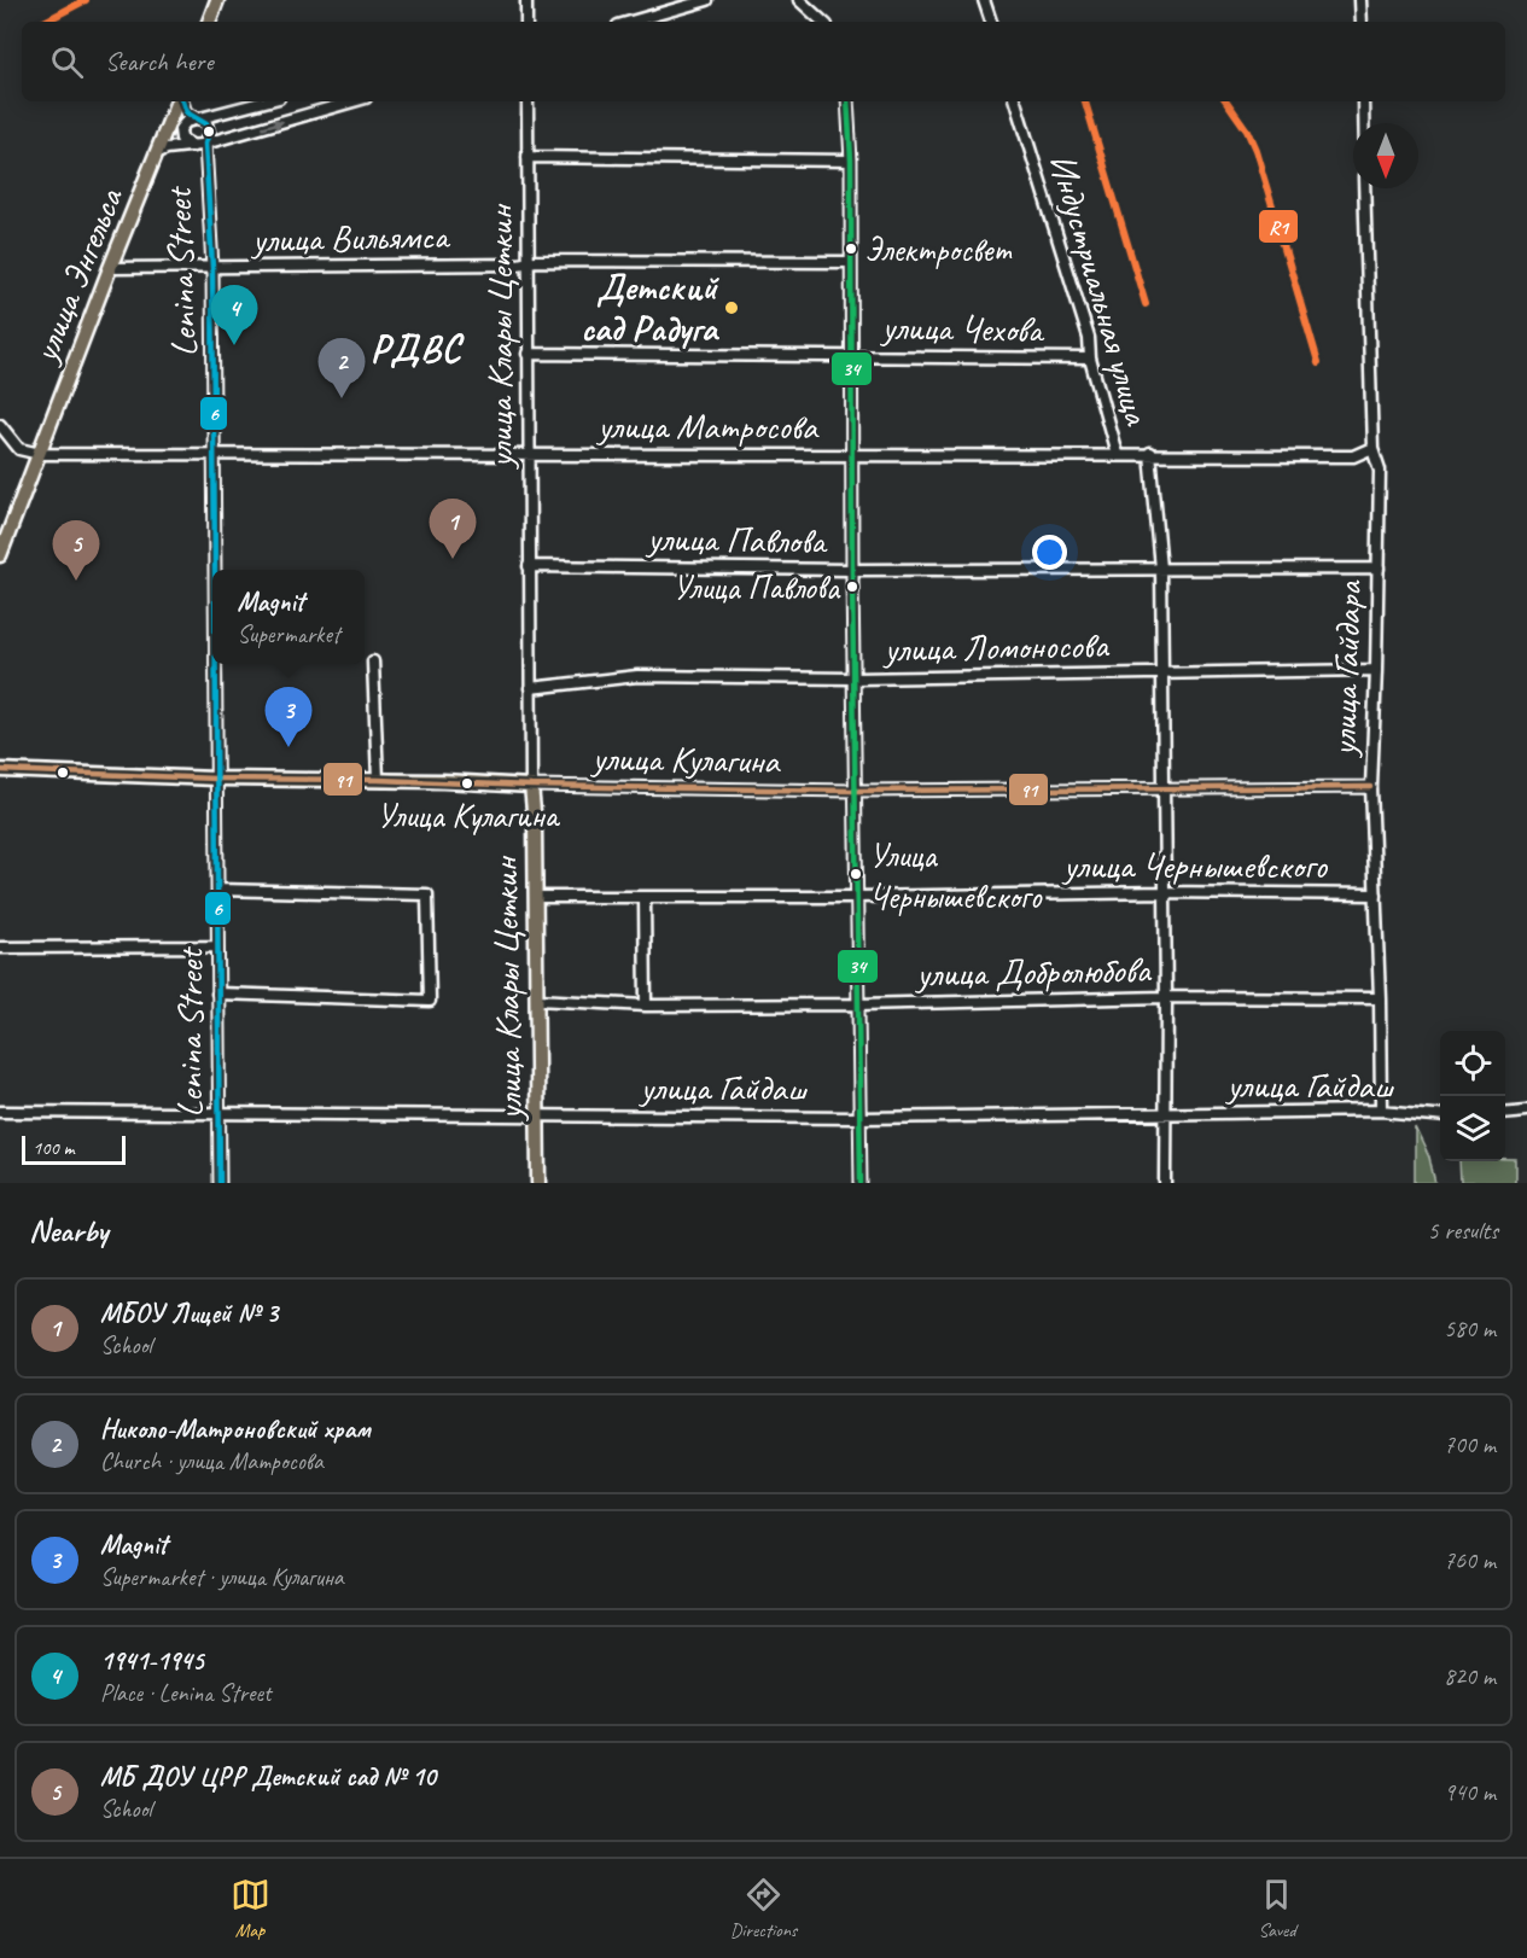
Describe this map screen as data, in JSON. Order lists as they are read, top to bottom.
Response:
{
  "streets": {
    "main road": ["улица Энгельса", "улица Клары Цеткин", "улица Кулагина"],
    "street": [
      "улица Вильямса",
      "Lenina Street",
      "Индустриальная улица",
      "улица Чехова",
      "улица Матросова",
      "улица Павлова",
      "улица Ломоносова",
      "улица Гайдара",
      "улица Чернышевского",
      "улица Добролюбова",
      "улица Гайдаш"
    ]
  },
  "crossings": [
    ["улица Вильямса", "Lenina Street"],
    ["улица Вильямса", "улица Энгельса"],
    ["улица Вильямса", "улица Клары Цеткин"],
    ["Lenina Street", "улица Матросова"],
    ["Lenina Street", "улица Кулагина"],
    ["Lenina Street", "улица Гайдаш"],
    ["улица Энгельса", "улица Матросова"],
    ["Индустриальная улица", "улица Чехова"],
    ["Индустриальная улица", "улица Матросова"],
    ["улица Чехова", "улица Клары Цеткин"],
    ["улица Клары Цеткин", "улица Матросова"],
    ["улица Клары Цеткин", "улица Павлова"],
    ["улица Клары Цеткин", "улица Ломоносова"],
    ["улица Клары Цеткин", "улица Кулагина"],
    ["улица Клары Цеткин", "улица Чернышевского"],
    ["улица Клары Цеткин", "улица Добролюбова"],
    ["улица Клары Цеткин", "улица Гайдаш"],
    ["улица Матросова", "улица Гайдара"],
    ["улица Павлова", "улица Гайдара"],
    ["улица Ломоносова", "улица Гайдара"],
    ["улица Гайдара", "улица Кулагина"],
    ["улица Гайдара", "улица Чернышевского"],
    ["улица Гайдара", "улица Добролюбова"],
    ["улица Гайдара", "улица Гайдаш"]
  ],
  "districts": ["РДВС"],
  "places": [
    "Электросвет",
    "Детский сад Радуга",
    "Улица Павлова",
    "Улица Кулагина",
    "Улица Чернышевского"
  ],
  "lines": [
    "transit line R1",
    "transit line 34",
    "transit line 6",
    "transit line 91"
  ],
  "scale_bar": "100 m",
  "north": "bottom",
  "page": {
    "search": "Search here",
    "pins": [
      "4",
      "2",
      "1",
      "5",
      "3"
    ],
    "popup": ["Magnit", "Supermarket"],
    "scale": "100 m",
    "heading": ["Nearby", "5 results"],
    "list": [
      {
        "mark": "1",
        "name": "МБОУ Лицей № 3",
        "note": "School",
        "value": "580 m"
      },
      {
        "mark": "2",
        "name": "Николо-Матроновский храм",
        "note": "Church · улица Матросова",
        "value": "700 m"
      },
      {
        "mark": "3",
        "name": "Magnit",
        "note": "Supermarket · улица Кулагина",
        "value": "760 m"
      },
      {
        "mark": "4",
        "name": "1941-1945",
        "note": "Place · Lenina Street",
        "value": "820 m"
      },
      {
        "mark": "5",
        "name": "МБ ДОУ ЦРР Детский сад № 10",
        "note": "School",
        "value": "940 m"
      }
    ],
    "nav": ["Map", "Directions", "Saved"]
  }
}
